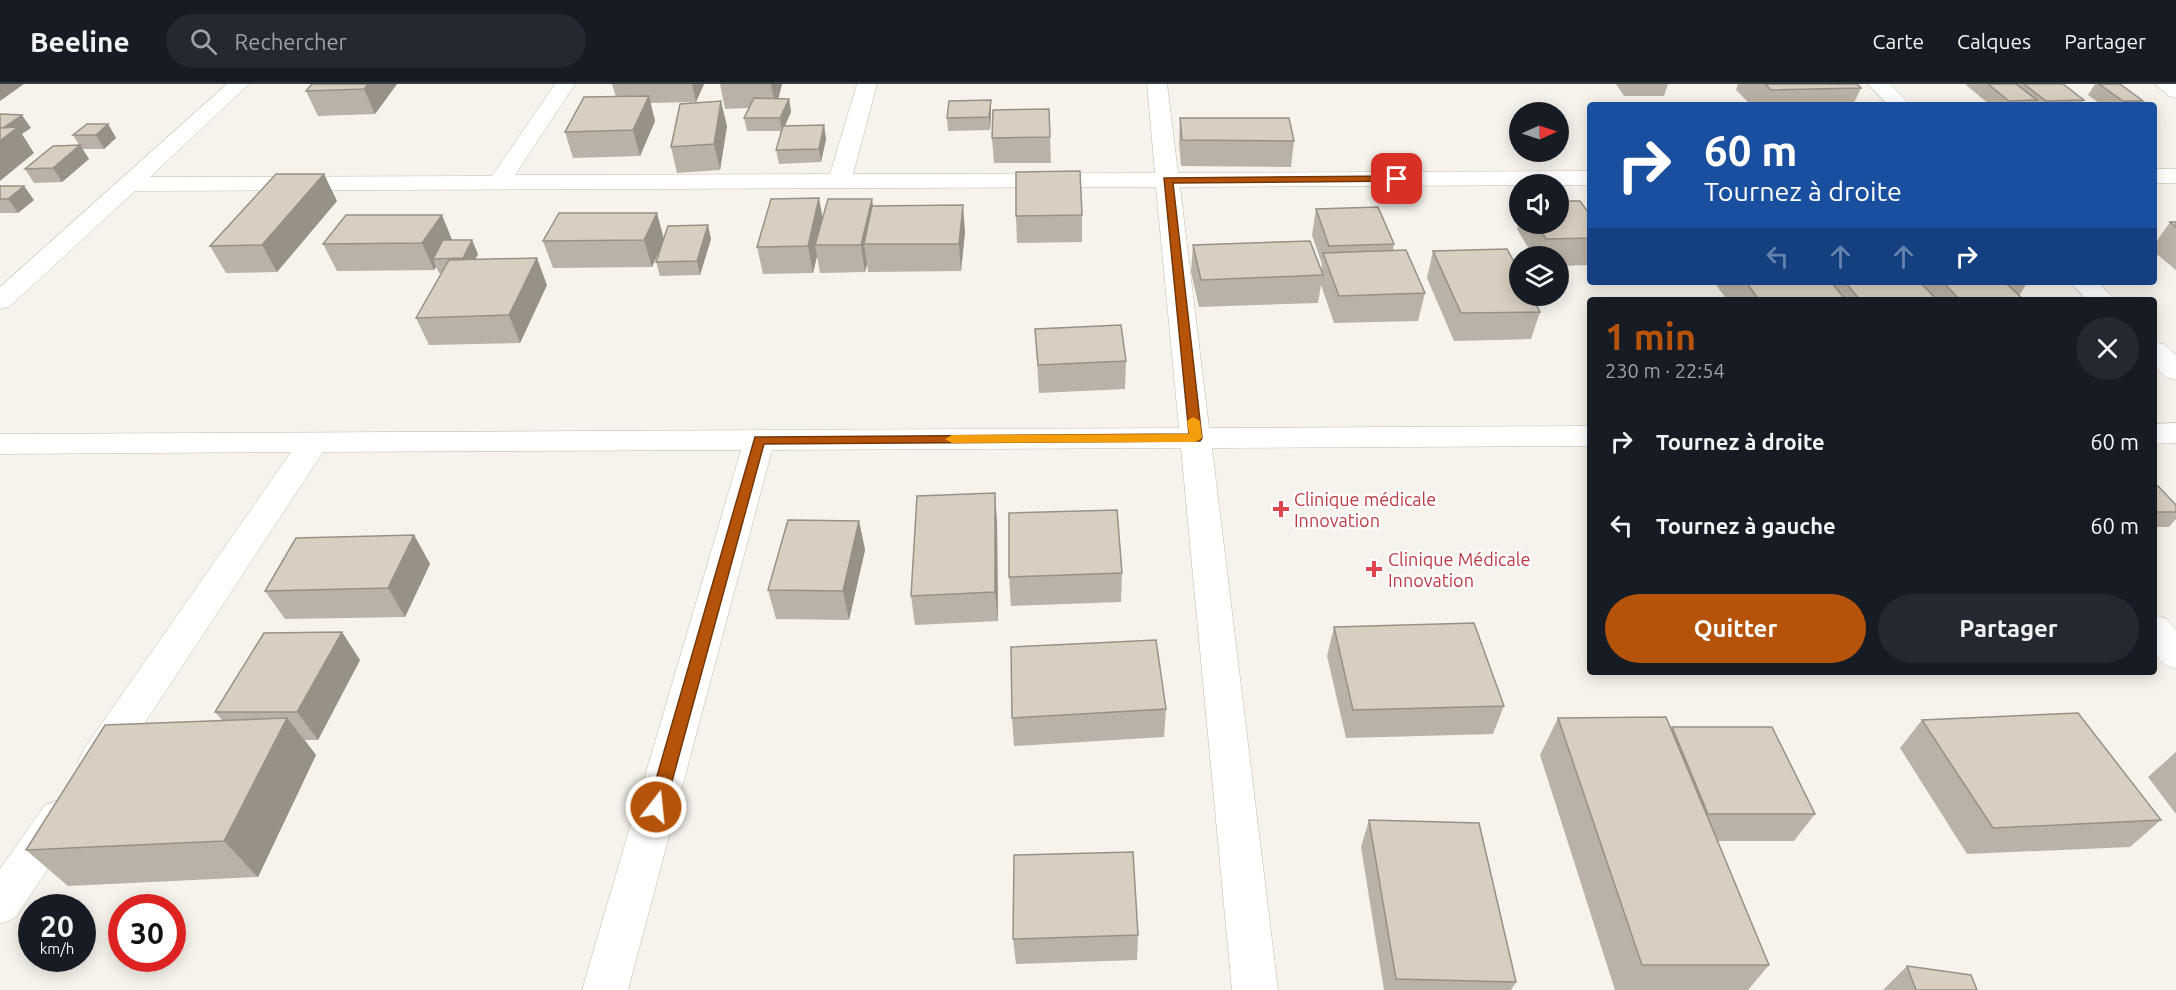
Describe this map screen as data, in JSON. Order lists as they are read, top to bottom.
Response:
{
  "places": {
    "health": ["Clinique médicale Innovation", "Clinique Médicale Innovation"]
  },
  "north": "right",
  "page": {
    "header": "Beeline",
    "search": "Rechercher",
    "nav": ["Carte", "Calques", "Partager"],
    "turn": ["60 m", "Tournez à droite"],
    "heading": ["1 min", "230 m · 22:54"],
    "list": [
      {
        "name": "Tournez à droite",
        "value": "60 m"
      },
      {
        "name": "Tournez à gauche",
        "value": "60 m"
      }
    ],
    "buttons": ["Quitter", "Partager"],
    "speed": "20 km/h",
    "limit": "30"
  }
}
